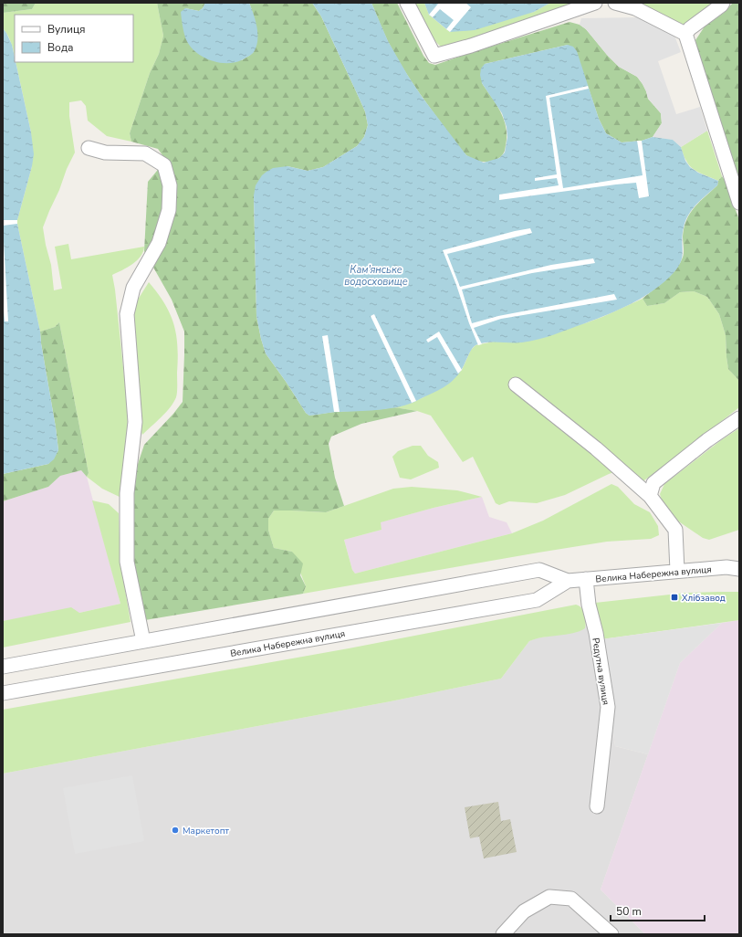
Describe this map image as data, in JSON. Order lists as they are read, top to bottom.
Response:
{
  "streets": {
    "street": ["Велика Набережна вулиця", "Редутна вулиця"]
  },
  "crossings": [
    ["Велика Набережна вулиця", "Редутна вулиця"]
  ],
  "water": ["Кам'янське водосховище"],
  "places": {
    "transit": ["Хлібзавод"],
    "other": ["Маркетопт"]
  },
  "legend": ["Вулиця", "Вода"],
  "scale_bar": "50 m"
}
